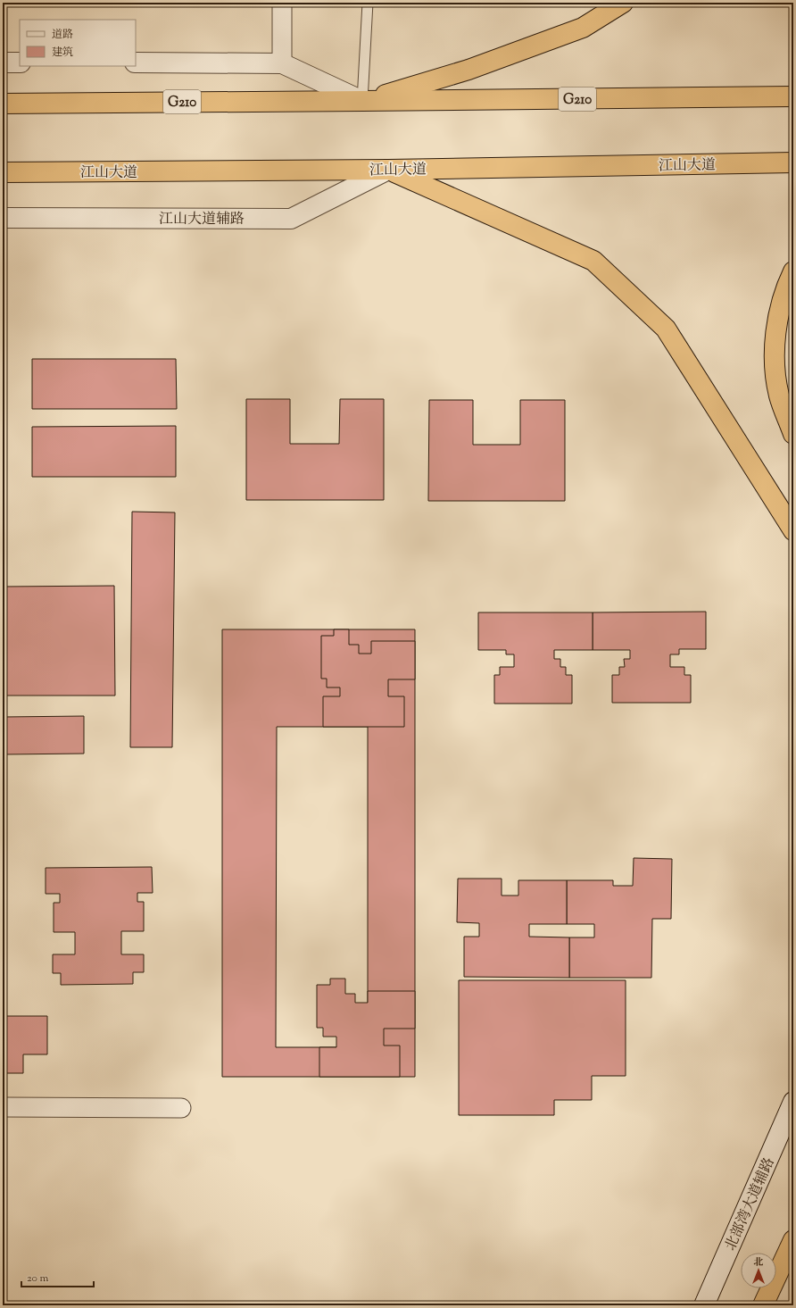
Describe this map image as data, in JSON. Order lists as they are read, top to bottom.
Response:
{
  "streets": {
    "highway": ["G210", "江山大道"],
    "street": ["江山大道辅路", "北部湾大道辅路"]
  },
  "crossings": [
    ["江山大道", "江山大道辅路"]
  ],
  "legend": ["道路", "建筑"],
  "scale_bar": "20 m",
  "north": "top"
}
